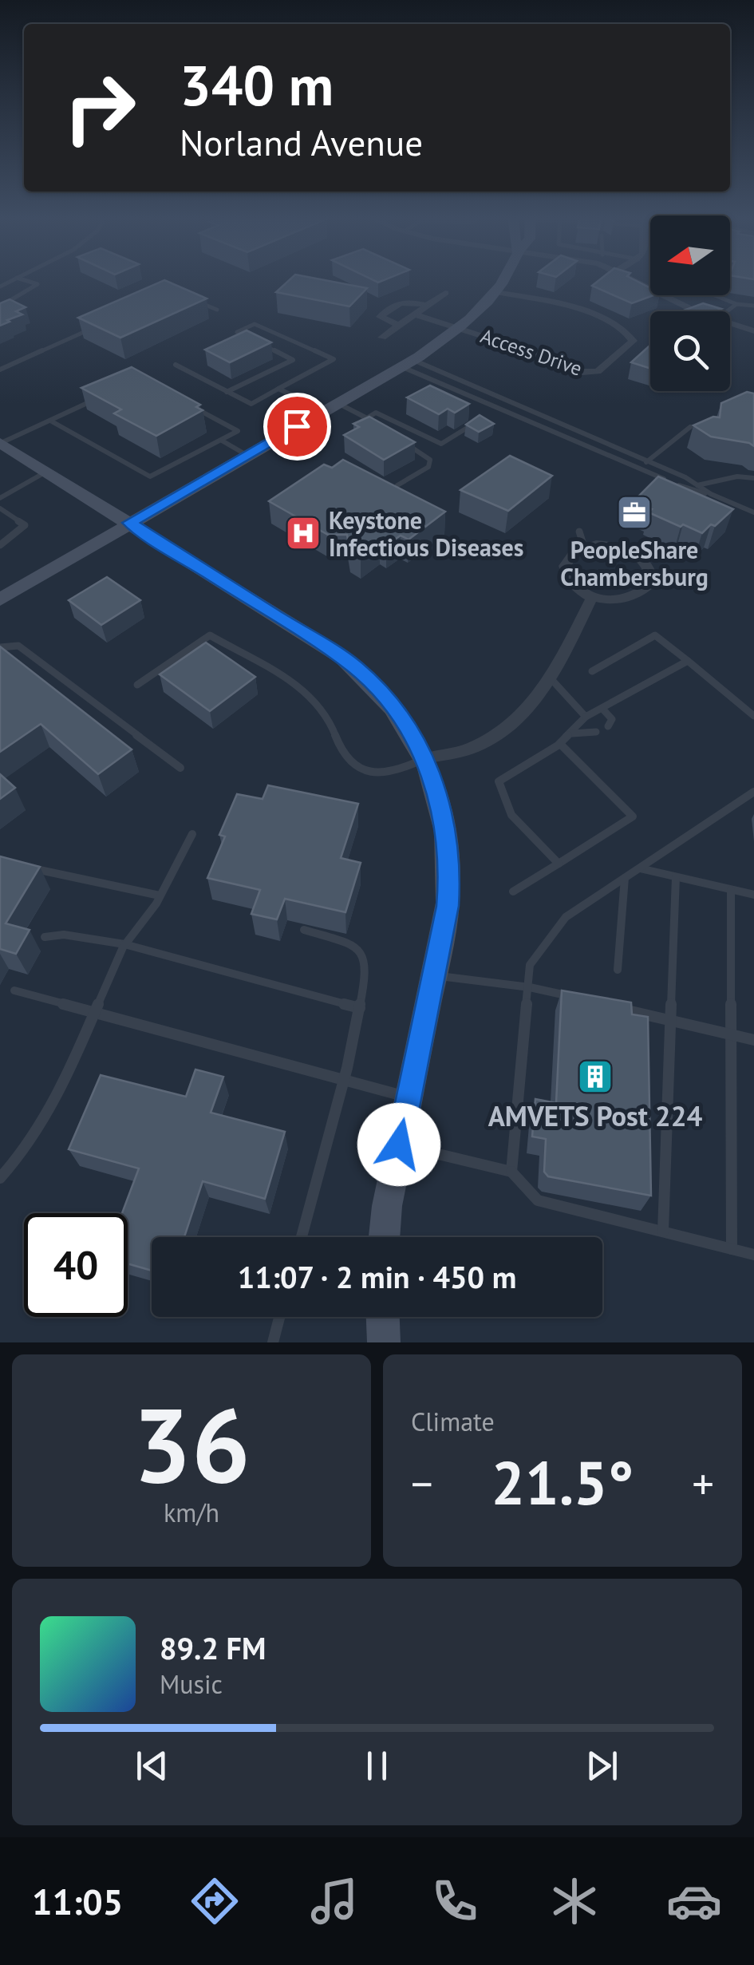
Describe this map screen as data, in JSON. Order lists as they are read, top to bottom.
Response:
{
  "streets": {
    "street": ["Access Drive"]
  },
  "places": {
    "office": ["PeopleShare Chambersburg"],
    "hospital": ["Keystone Infectious Diseases"],
    "building": ["AMVETS Post 224"]
  },
  "north": "left",
  "page": {
    "turn": ["340 m", "Norland Avenue"],
    "limit": "40",
    "trip": "11:07 · 2 min · 450 m",
    "tile": [
      ["36", "km/h"],
      "Climate"
    ],
    "heat": ["−", "21.5°", "+"],
    "song": ["89.2 FM", "Music"],
    "tabs": "11:05"
  }
}
